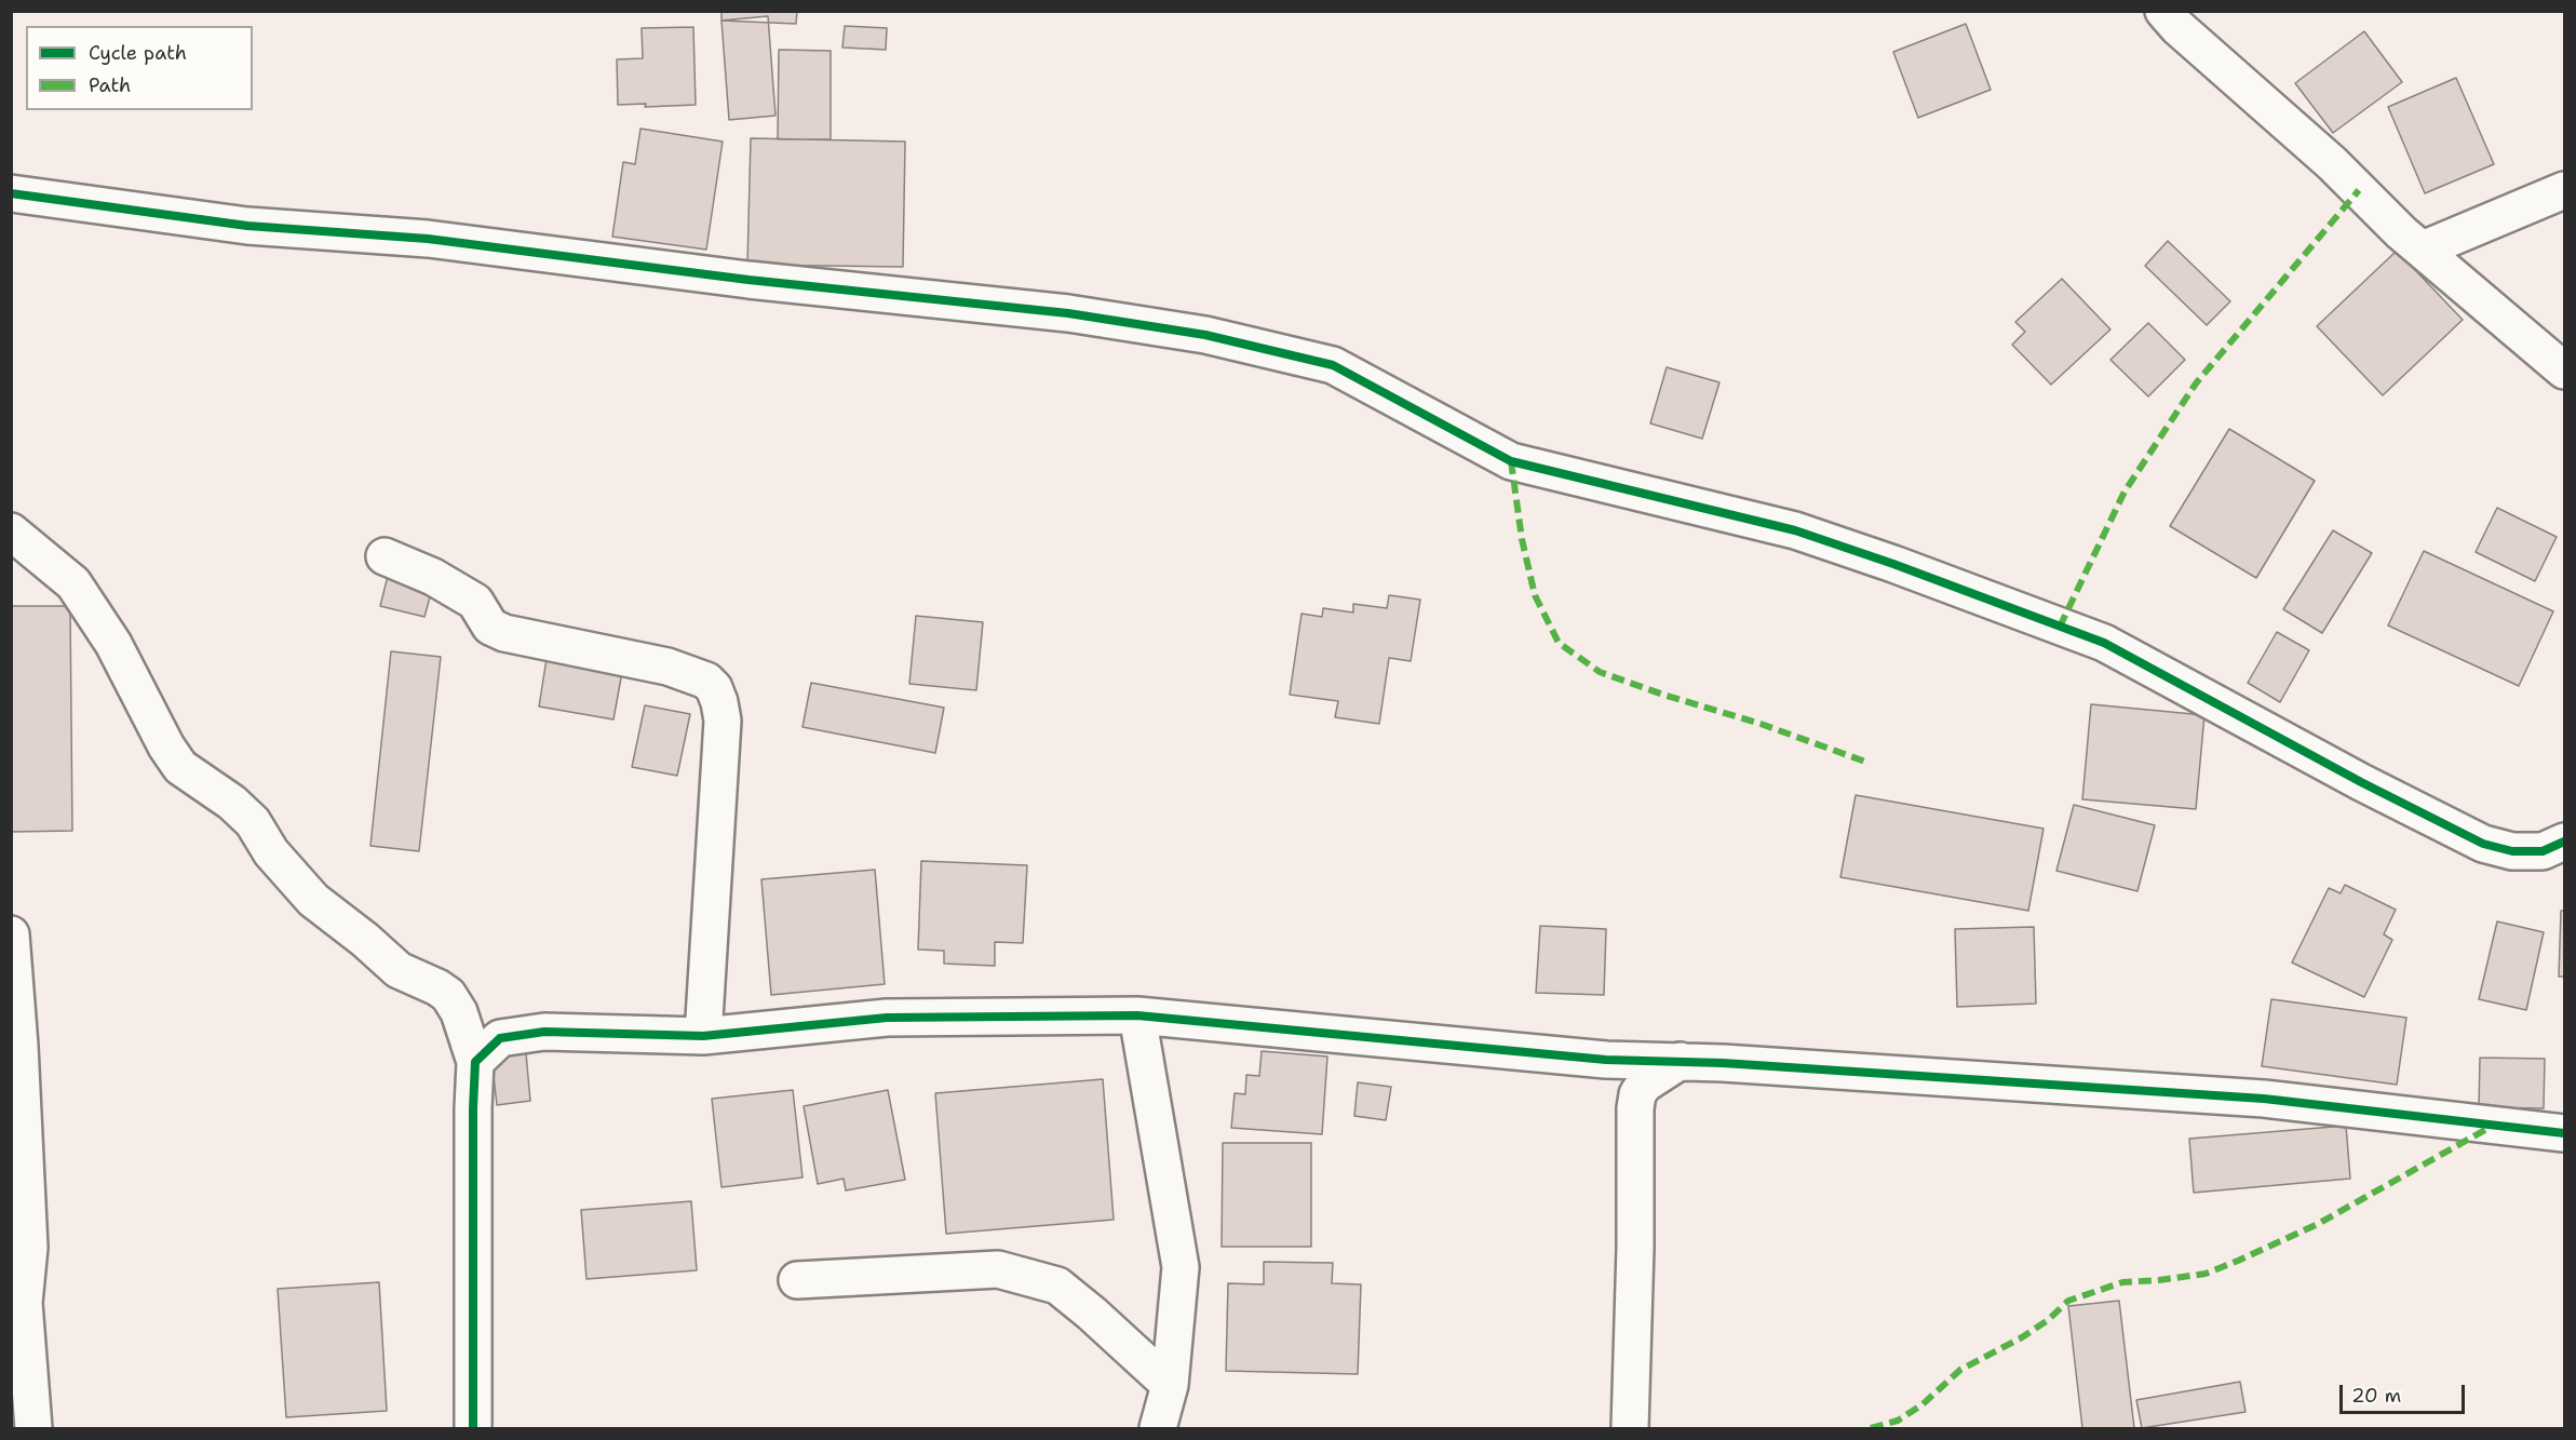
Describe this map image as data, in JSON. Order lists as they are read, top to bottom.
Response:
{
  "legend": ["Cycle path", "Path"],
  "scale_bar": "20 m"
}
